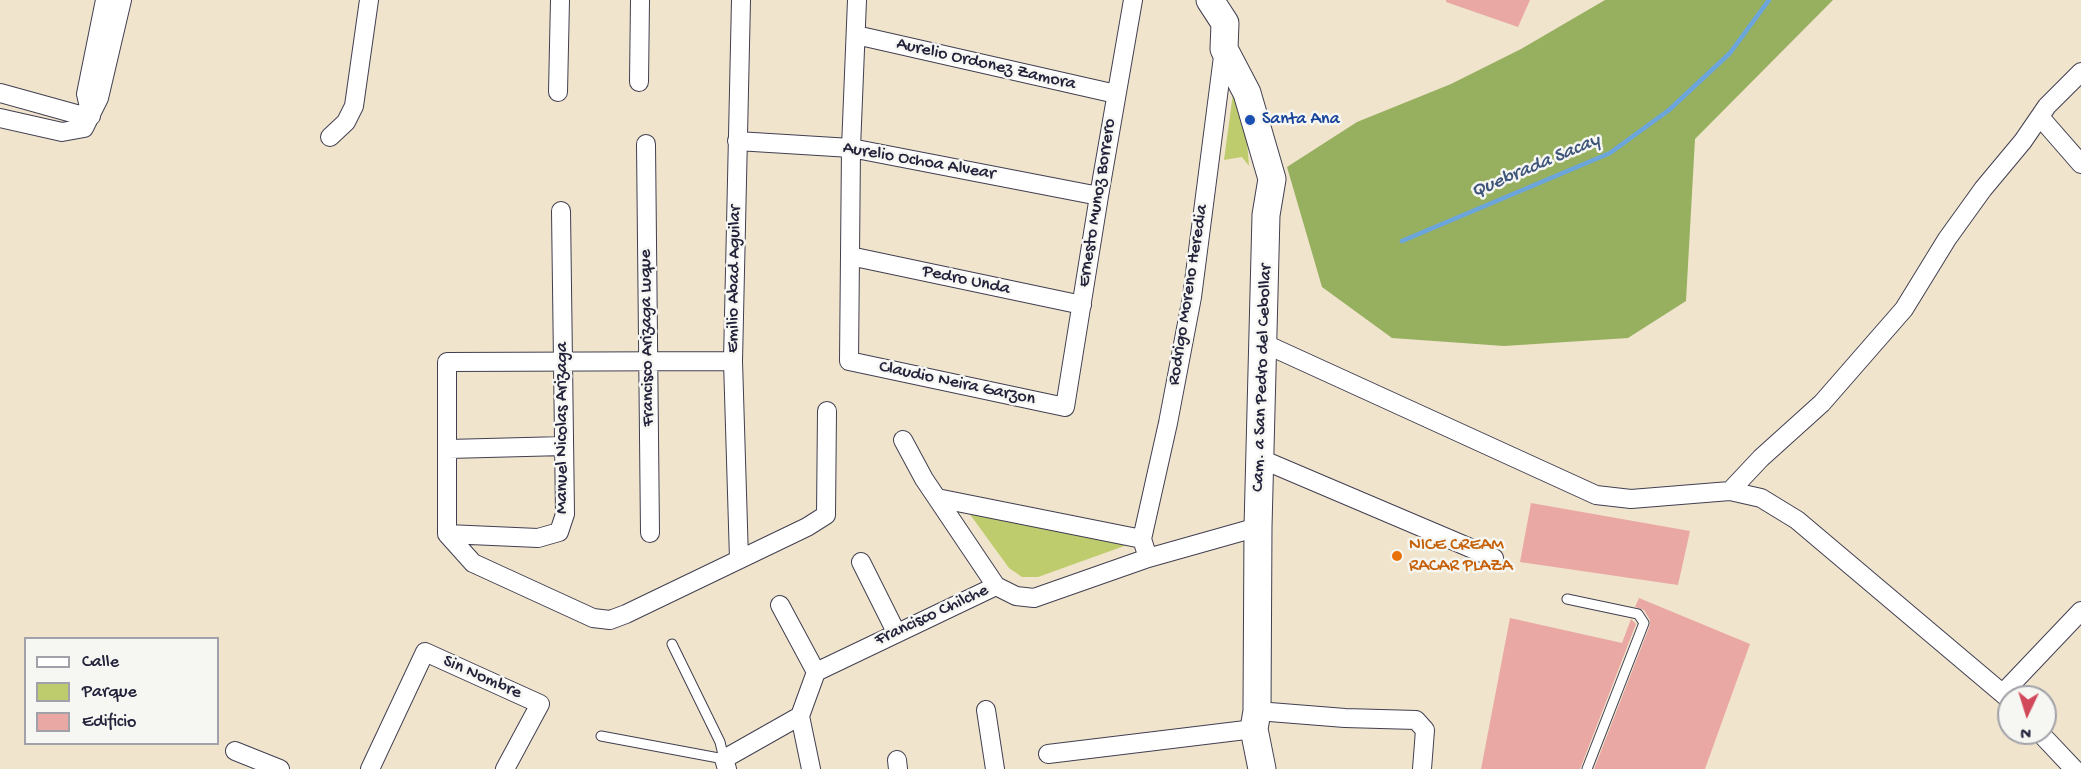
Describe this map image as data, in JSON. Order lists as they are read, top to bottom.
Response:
{
  "streets": {
    "street": [
      "Aurelio Ordonez Zamora",
      "Aurelio Ochoa Alvear",
      "Ernesto Munoz Borrero",
      "Emilio Abad Aguilar",
      "Pedro Unda",
      "Rodrigo Moreno Heredia",
      "Francisco Arizaga Luque",
      "Cam. a San Pedro del Cebollar",
      "Claudio Neira Garzon",
      "Manuel Nicolas Arizaga",
      "Francisco Chilche",
      "Sin Nombre"
    ]
  },
  "crossings": [
    ["Aurelio Ordonez Zamora", "Ernesto Munoz Borrero"],
    ["Aurelio Ochoa Alvear", "Ernesto Munoz Borrero"],
    ["Aurelio Ochoa Alvear", "Emilio Abad Aguilar"],
    ["Ernesto Munoz Borrero", "Pedro Unda"],
    ["Ernesto Munoz Borrero", "Claudio Neira Garzon"],
    ["Pedro Unda", "Claudio Neira Garzon"],
    ["Rodrigo Moreno Heredia", "Cam. a San Pedro del Cebollar"],
    ["Cam. a San Pedro del Cebollar", "Francisco Chilche"]
  ],
  "water": ["Quebrada Sacay"],
  "places": ["Santa Ana", "NICE CREAM RACAR PLAZA"],
  "legend": ["Calle", "Parque", "Edificio"],
  "north": "bottom"
}
